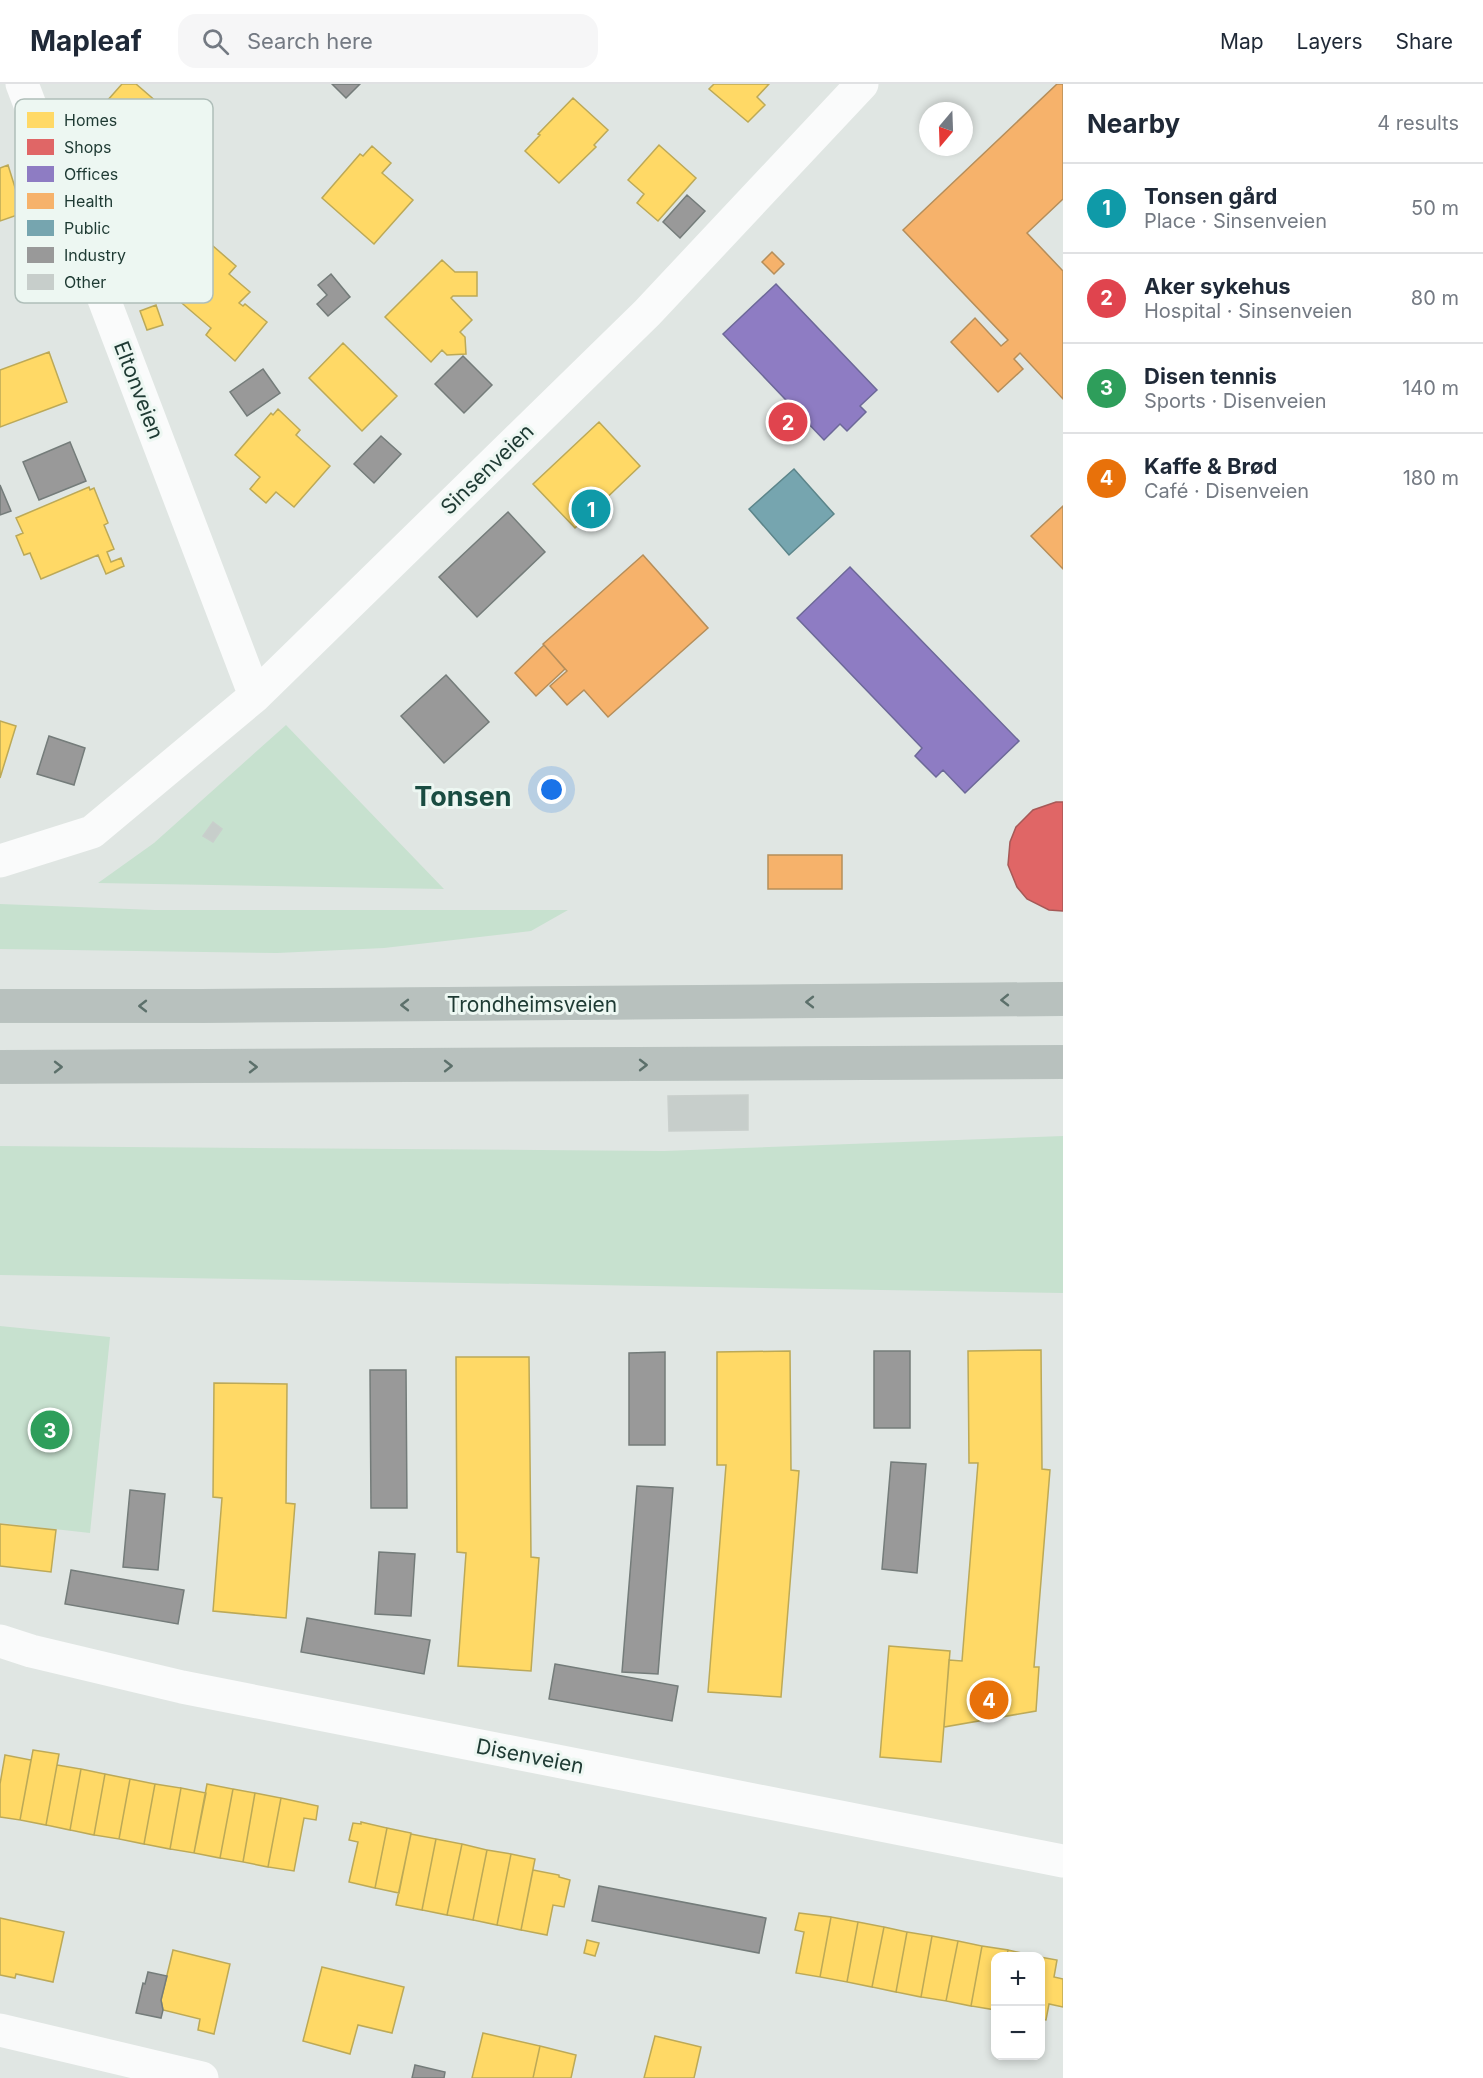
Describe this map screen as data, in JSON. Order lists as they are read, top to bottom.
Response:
{
  "streets": {
    "highway": ["Trondheimsveien"],
    "street": ["Eltonveien", "Sinsenveien", "Disenveien"]
  },
  "crossings": [
    ["Eltonveien", "Sinsenveien"]
  ],
  "districts": ["Tonsen"],
  "legend": [
    "Homes",
    "Shops",
    "Offices",
    "Health",
    "Public",
    "Industry",
    "Other"
  ],
  "north": "bottom",
  "page": {
    "header": "Mapleaf",
    "search": "Search here",
    "nav": ["Map", "Layers", "Share"],
    "heading": ["Nearby", "4 results"],
    "list": [
      {
        "mark": "1",
        "name": "Tonsen gård",
        "note": "Place · Sinsenveien",
        "value": "50 m"
      },
      {
        "mark": "2",
        "name": "Aker sykehus",
        "note": "Hospital · Sinsenveien",
        "value": "80 m"
      },
      {
        "mark": "3",
        "name": "Disen tennis",
        "note": "Sports · Disenveien",
        "value": "140 m"
      },
      {
        "mark": "4",
        "name": "Kaffe & Brød",
        "note": "Café · Disenveien",
        "value": "180 m"
      }
    ],
    "pins": [
      "2",
      "1",
      "3",
      "4"
    ],
    "map_buttons": ["+", "−"]
  }
}
